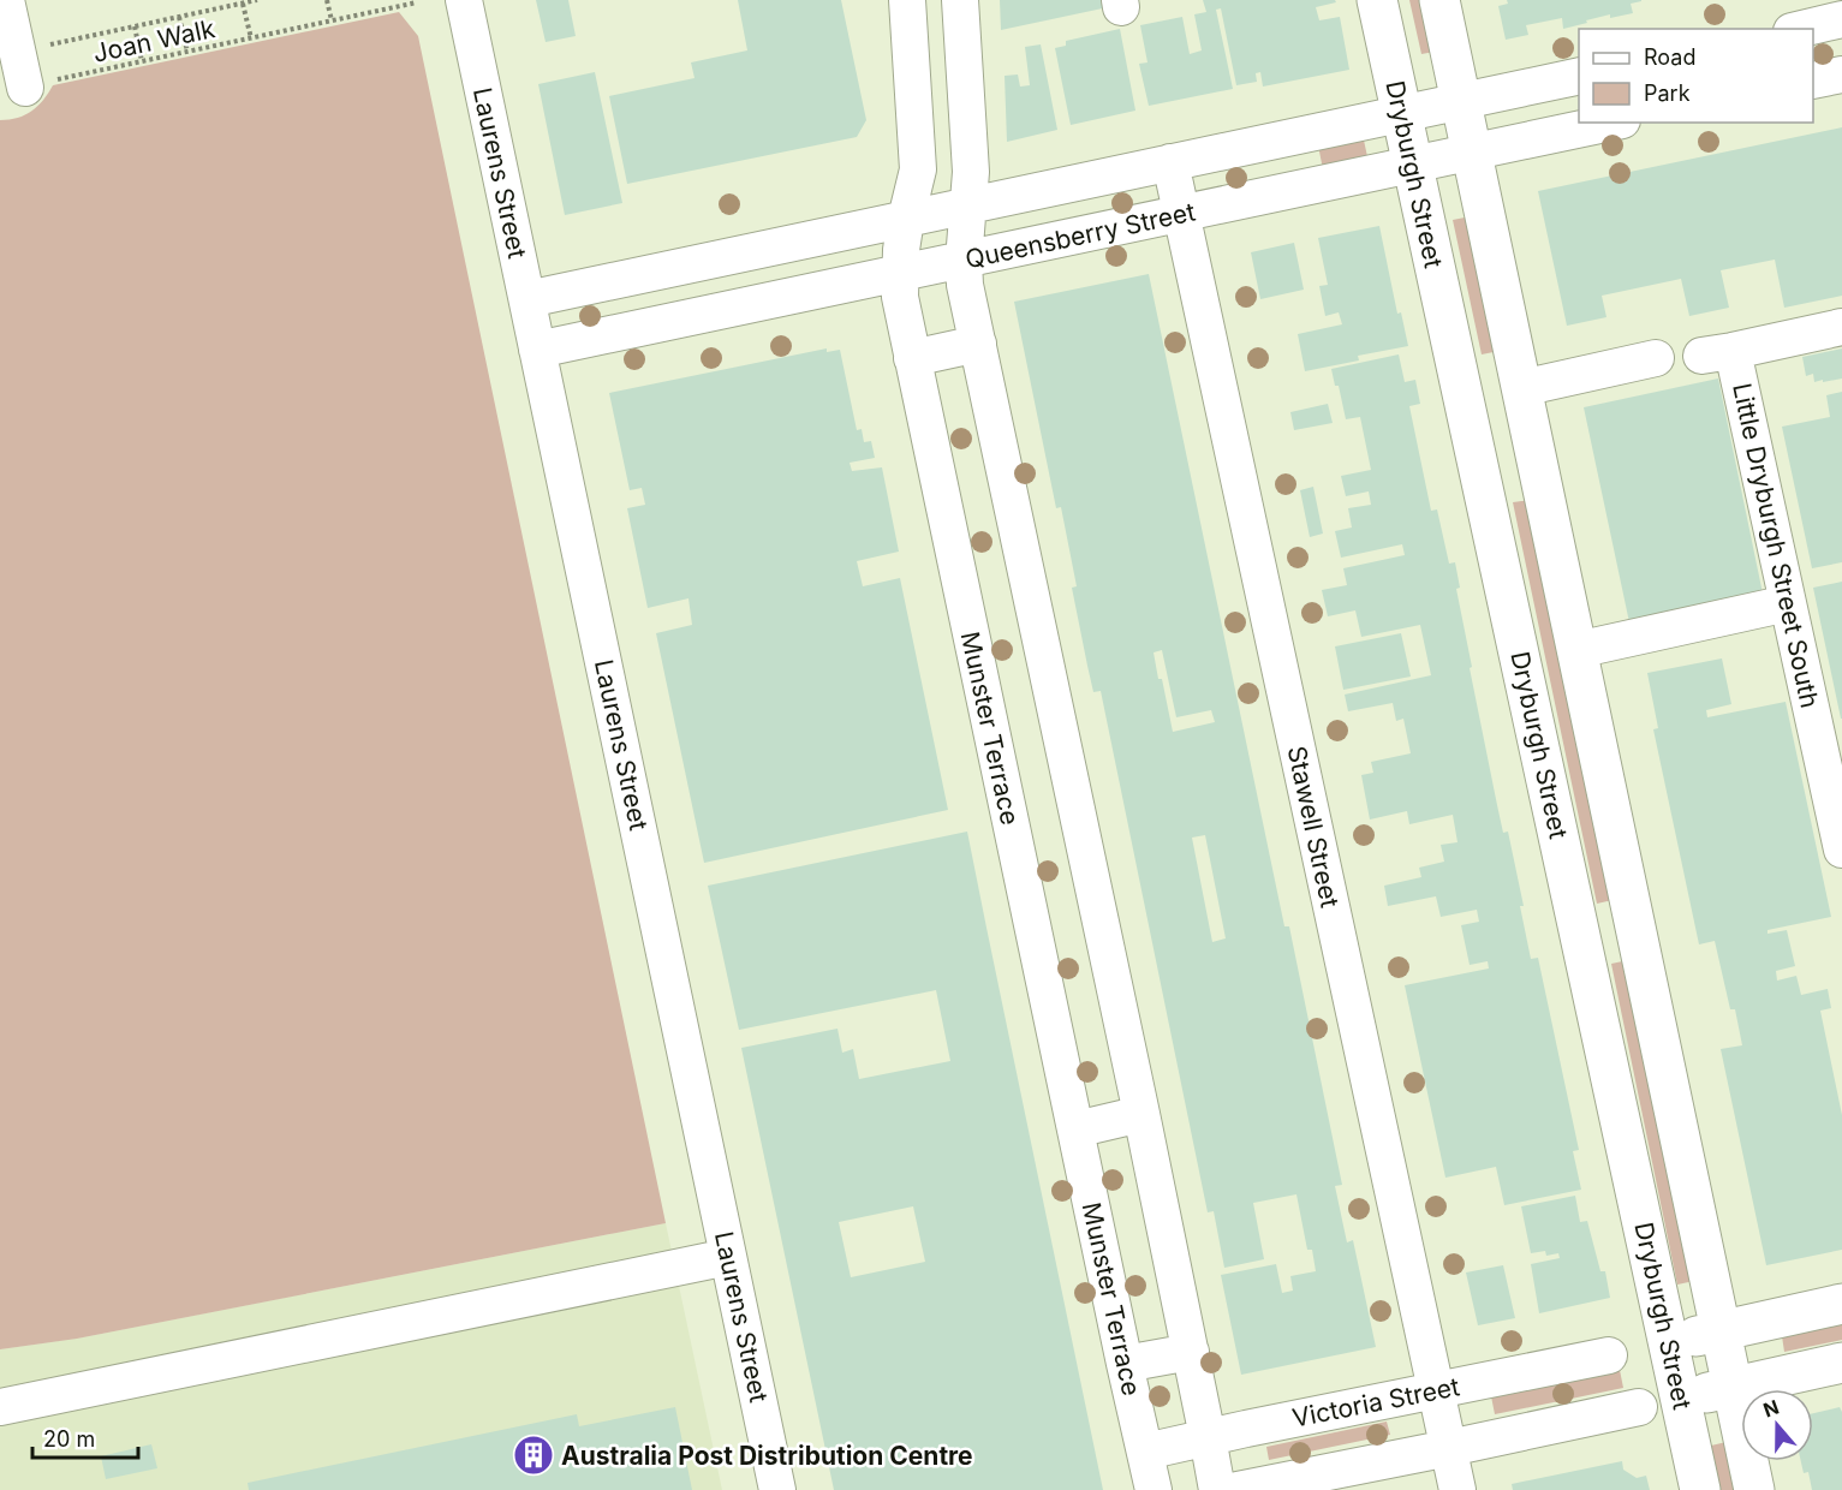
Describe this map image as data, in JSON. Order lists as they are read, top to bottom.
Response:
{
  "streets": {
    "main road": ["Dryburgh Street"],
    "street": [
      "Laurens Street",
      "Queensberry Street",
      "Little Dryburgh Street South",
      "Munster Terrace",
      "Stawell Street",
      "Victoria Street"
    ],
    "path": ["Joan Walk"]
  },
  "crossings": [
    ["Laurens Street", "Queensberry Street"],
    ["Dryburgh Street", "Queensberry Street"],
    ["Queensberry Street", "Munster Terrace"],
    ["Queensberry Street", "Stawell Street"],
    ["Munster Terrace", "Victoria Street"],
    ["Stawell Street", "Victoria Street"]
  ],
  "places": {
    "building": ["Australia Post Distribution Centre"]
  },
  "legend": ["Road", "Park"],
  "scale_bar": "20 m",
  "north": "top"
}
